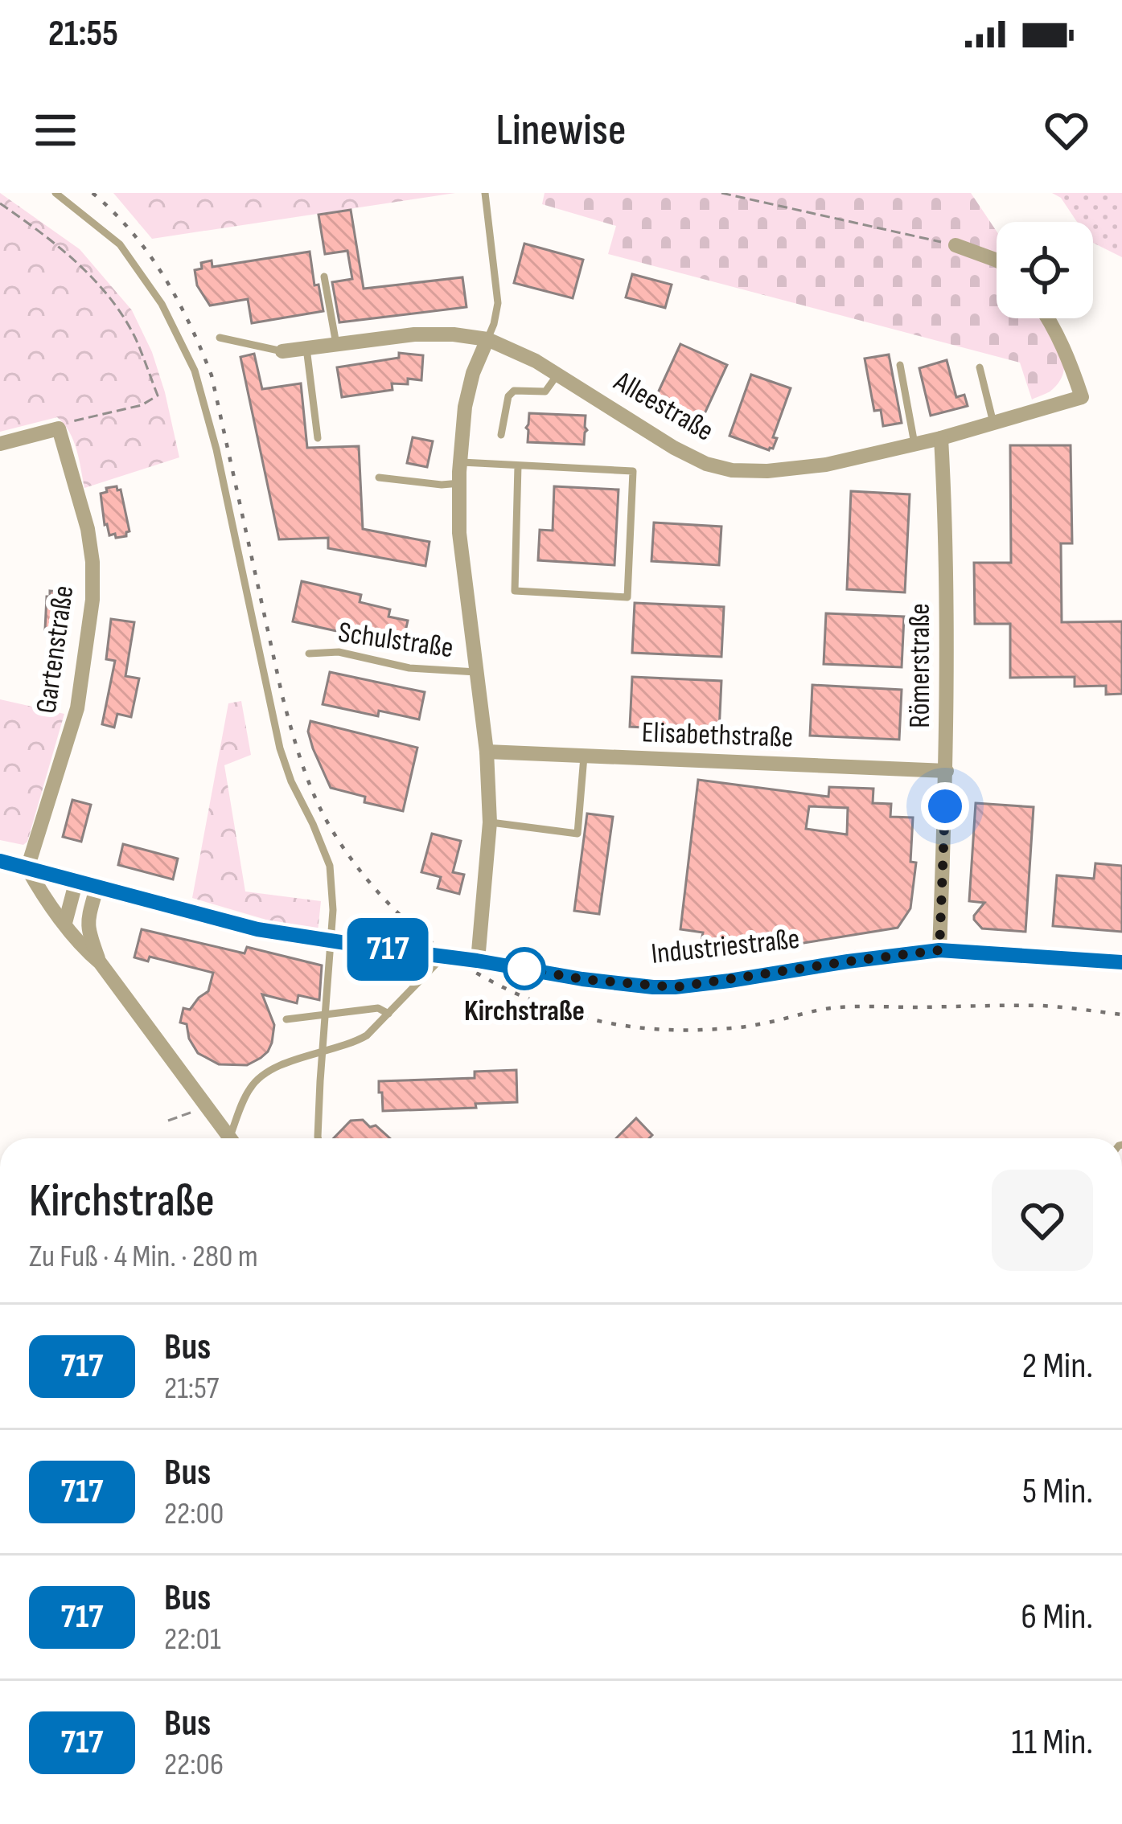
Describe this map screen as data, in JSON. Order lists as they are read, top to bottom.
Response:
{
  "streets": {
    "main road": ["Industriestraße"],
    "street": [
      "Alleestraße",
      "Gartenstraße",
      "Römerstraße",
      "Elisabethstraße"
    ],
    "lane": ["Schulstraße"]
  },
  "crossings": [
    ["Alleestraße", "Römerstraße"],
    ["Gartenstraße", "Industriestraße"],
    ["Römerstraße", "Elisabethstraße"],
    ["Römerstraße", "Industriestraße"]
  ],
  "places": ["Kirchstraße"],
  "lines": ["bus line 717"],
  "page": {
    "status": "21:55",
    "header": "Linewise",
    "on_map": "717",
    "heading": ["Kirchstraße", "Zu Fuß · 4 Min. · 280 m"],
    "list": [
      {
        "mark": "717",
        "name": "Bus",
        "note": "21:57",
        "value": "2 Min."
      },
      {
        "mark": "717",
        "name": "Bus",
        "note": "22:00",
        "value": "5 Min."
      },
      {
        "mark": "717",
        "name": "Bus",
        "note": "22:01",
        "value": "6 Min."
      },
      {
        "mark": "717",
        "name": "Bus",
        "note": "22:06",
        "value": "11 Min."
      }
    ]
  }
}
